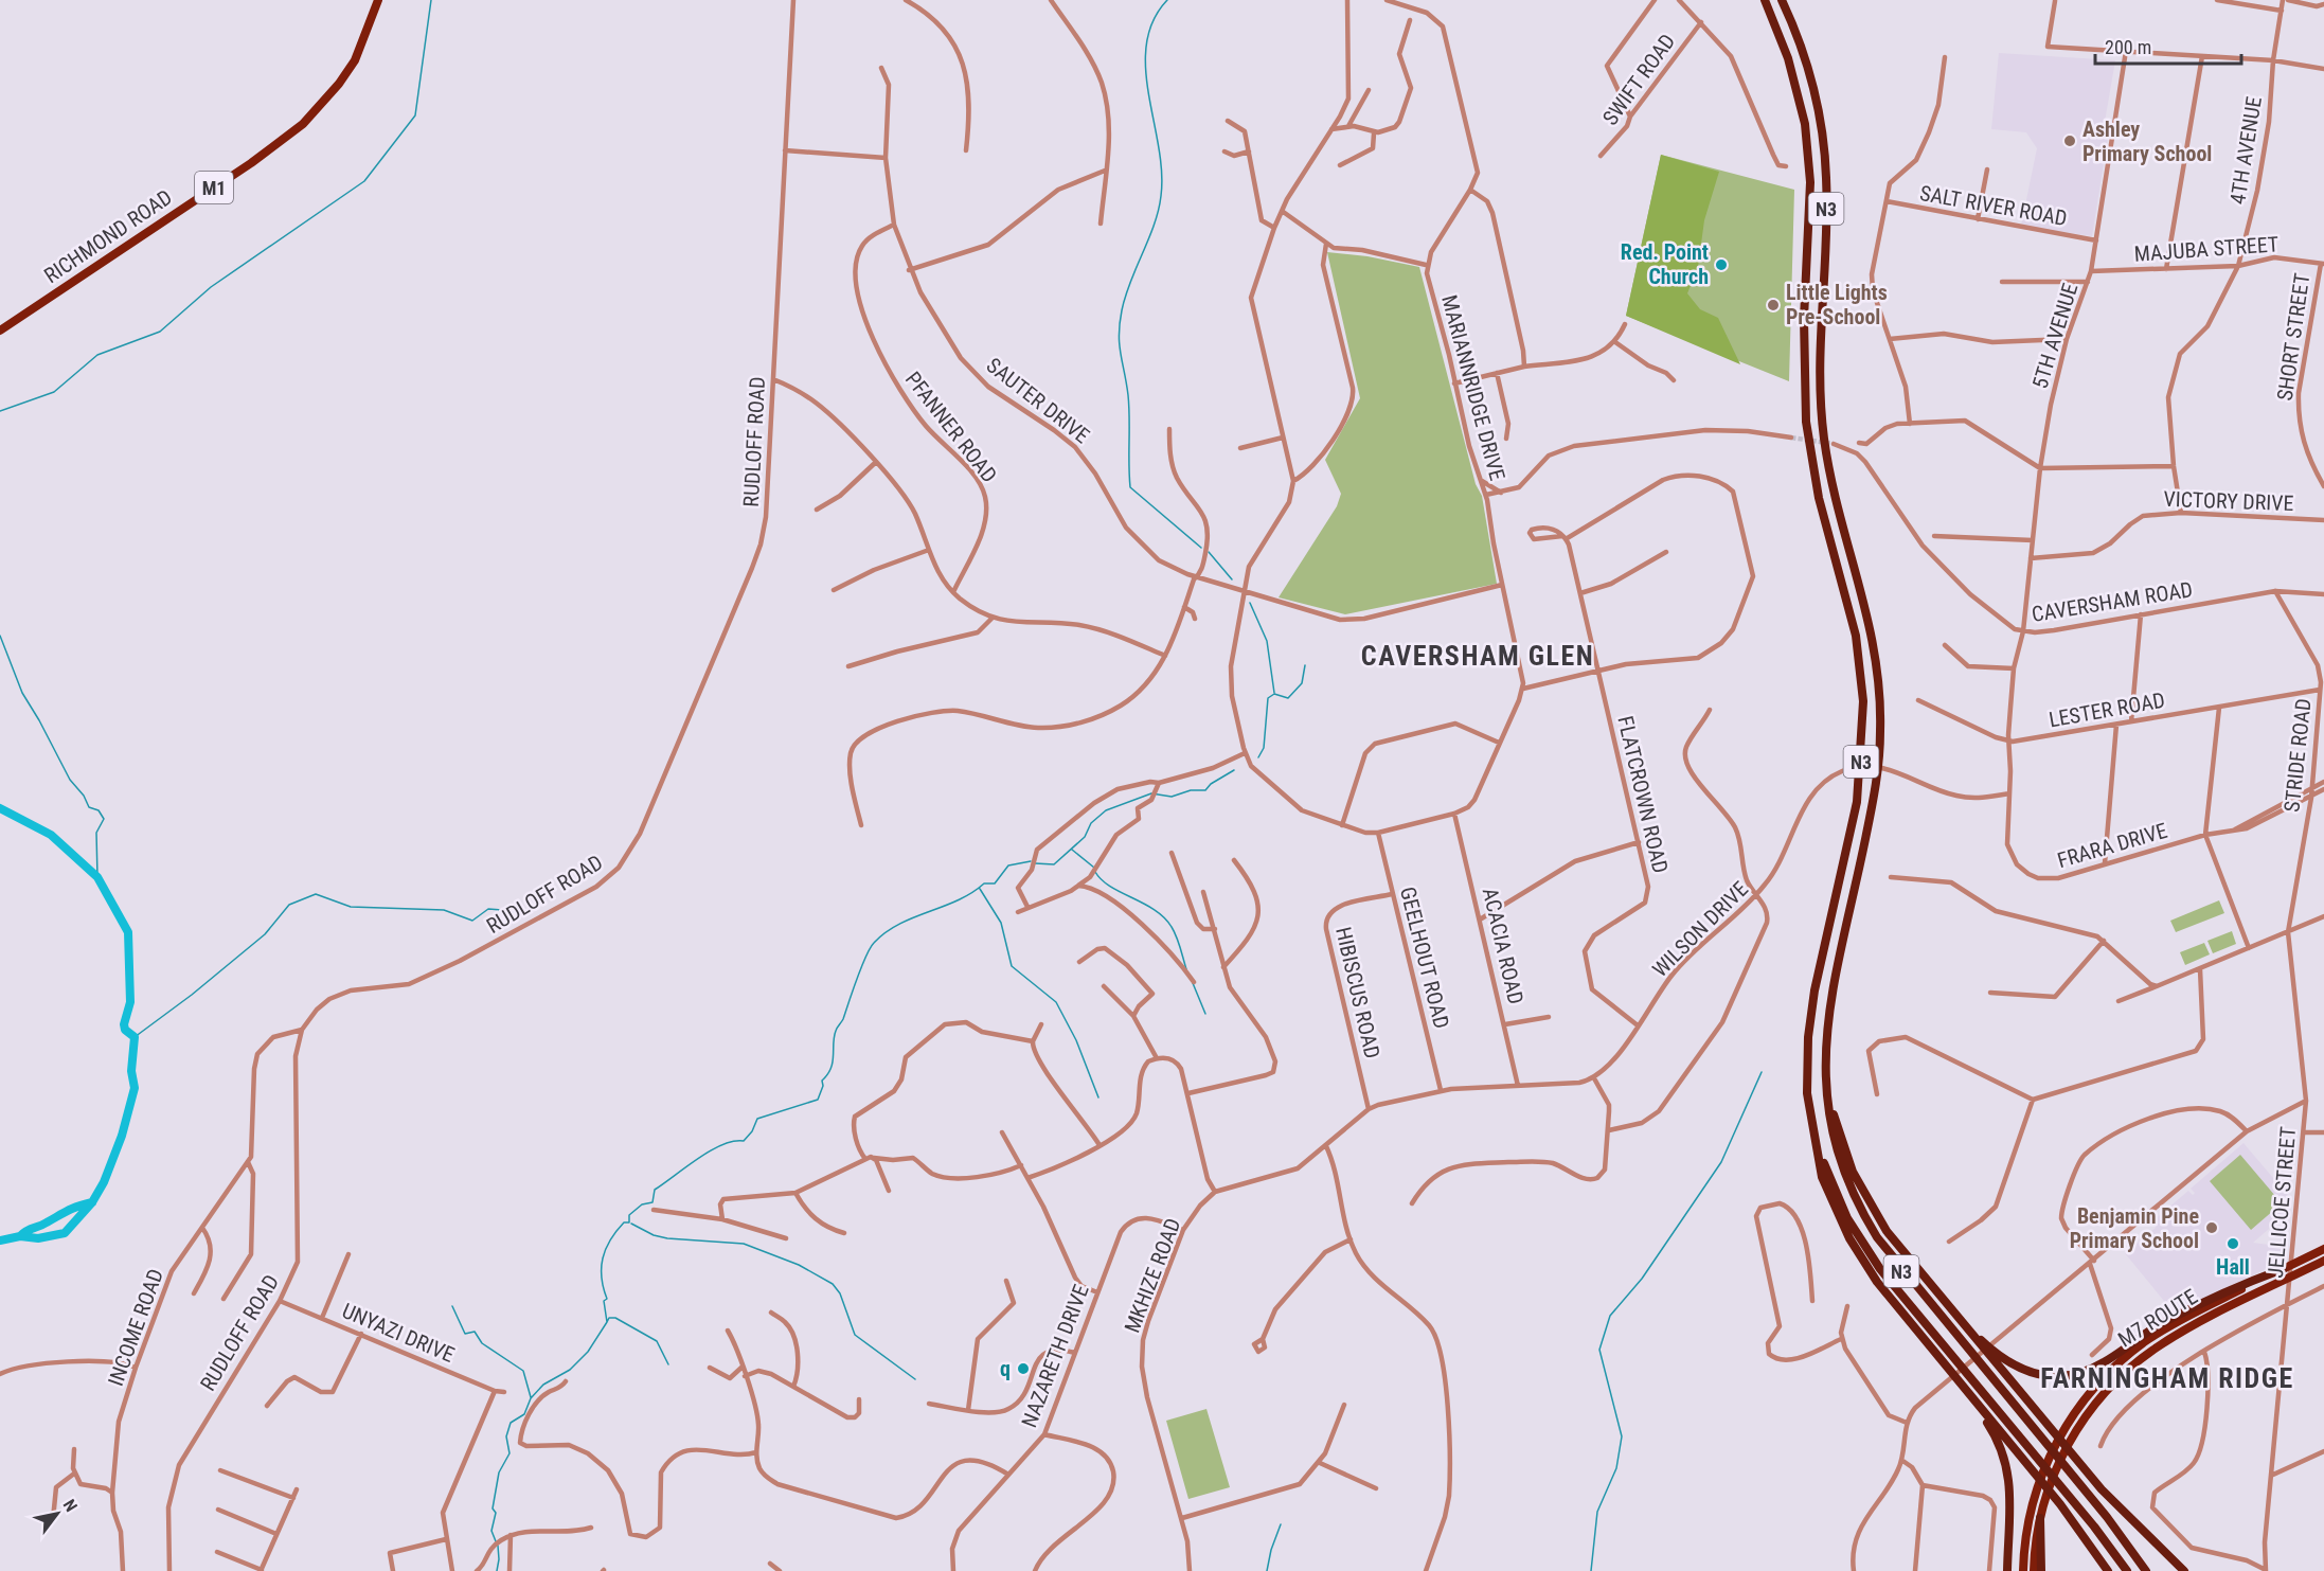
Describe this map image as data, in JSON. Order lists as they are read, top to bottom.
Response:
{
  "streets": {
    "highway": [
      "M1",
      "N3",
      "RICHMOND ROAD",
      "M7 ROUTE"
    ],
    "street": [
      "SWIFT ROAD",
      "4TH AVENUE",
      "SALT RIVER ROAD",
      "MAJUBA STREET",
      "5TH AVENUE",
      "SHORT STREET",
      "MARIANNRIDGE DRIVE",
      "SAUTER DRIVE",
      "PFANNER ROAD",
      "RUDLOFF ROAD",
      "VICTORY DRIVE",
      "CAVERSHAM ROAD",
      "LESTER ROAD",
      "STRIDE ROAD",
      "FLATCROWN ROAD",
      "FRARA DRIVE",
      "WILSON DRIVE",
      "ACACIA ROAD",
      "GEELHOUT ROAD",
      "HIBISCUS ROAD",
      "JELLICOE STREET",
      "MKHIZE ROAD",
      "INCOME ROAD",
      "UNYAZI DRIVE",
      "NAZARETH DRIVE"
    ]
  },
  "crossings": [
    ["4TH AVENUE", "MAJUBA STREET"],
    ["4TH AVENUE", "VICTORY DRIVE"],
    ["SALT RIVER ROAD", "5TH AVENUE"],
    ["MAJUBA STREET", "5TH AVENUE"],
    ["MAJUBA STREET", "SHORT STREET"],
    ["5TH AVENUE", "VICTORY DRIVE"],
    ["5TH AVENUE", "CAVERSHAM ROAD"],
    ["5TH AVENUE", "LESTER ROAD"],
    ["MARIANNRIDGE DRIVE", "SAUTER DRIVE"],
    ["SAUTER DRIVE", "PFANNER ROAD"],
    ["RUDLOFF ROAD", "INCOME ROAD"],
    ["RUDLOFF ROAD", "UNYAZI DRIVE"],
    ["CAVERSHAM ROAD", "STRIDE ROAD"],
    ["LESTER ROAD", "STRIDE ROAD"],
    ["STRIDE ROAD", "FRARA DRIVE"],
    ["STRIDE ROAD", "JELLICOE STREET"],
    ["FLATCROWN ROAD", "WILSON DRIVE"],
    ["FRARA DRIVE", "WILSON DRIVE"],
    ["GEELHOUT ROAD", "HIBISCUS ROAD"],
    ["MKHIZE ROAD", "NAZARETH DRIVE"]
  ],
  "districts": ["CAVERSHAM GLEN", "FARNINGHAM RIDGE"],
  "places": [
    "Ashley Primary School",
    "Red. Point Church",
    "Little Lights Pre-School",
    "Benjamin Pine Primary School",
    "Hall",
    "q"
  ],
  "scale_bar": "200 m",
  "north": "top right"
}
